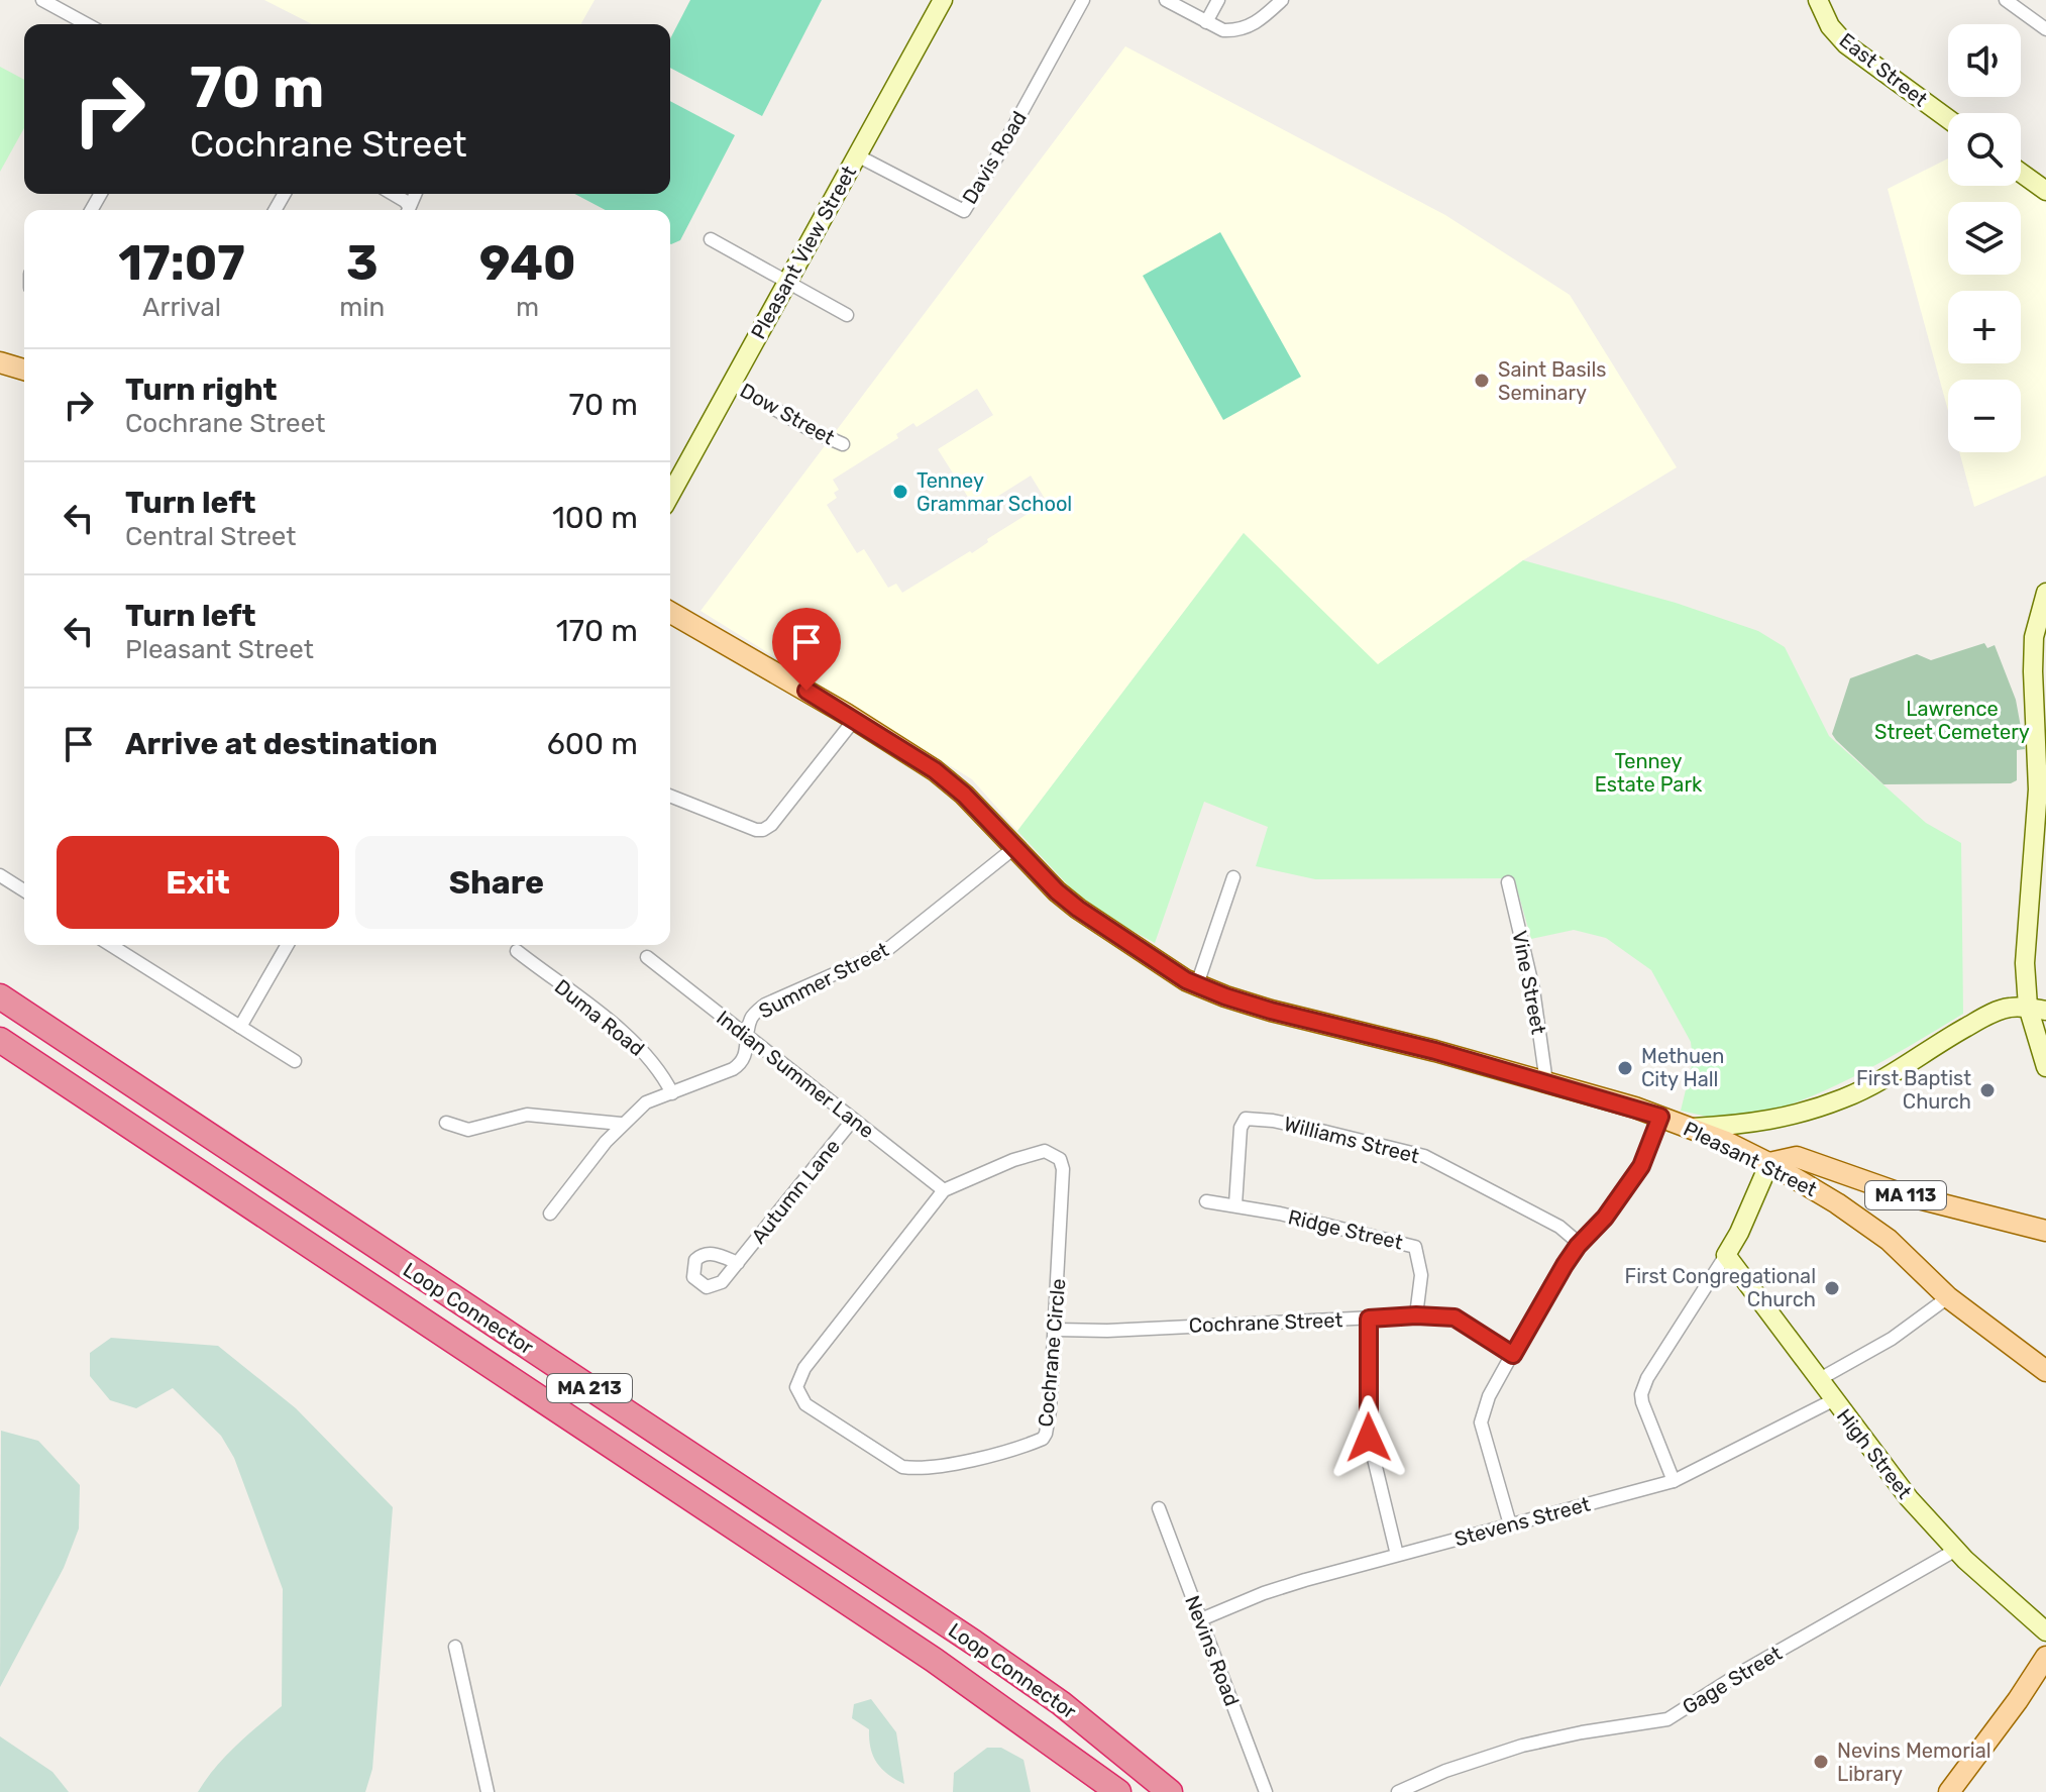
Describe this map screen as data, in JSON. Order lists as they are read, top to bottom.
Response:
{
  "streets": {
    "highway": ["Loop Connector", "MA 213"],
    "main road": ["Pleasant Street", "MA 113"],
    "street": [
      "East Street",
      "Davis Road",
      "Pleasant View Street",
      "Dow Street",
      "Summer Street",
      "Vine Street",
      "Duma Road",
      "Indian Summer Lane",
      "Williams Street",
      "Autumn Lane",
      "Ridge Street",
      "Cochrane Street",
      "Cochrane Circle",
      "High Street",
      "Stevens Street",
      "Nevins Road",
      "Gage Street"
    ]
  },
  "crossings": [
    ["Davis Road", "Pleasant View Street"],
    ["Pleasant View Street", "Dow Street"],
    ["Summer Street", "Duma Road"],
    ["Summer Street", "Indian Summer Lane"],
    ["Summer Street", "Pleasant Street"],
    ["Vine Street", "Pleasant Street"],
    ["Indian Summer Lane", "Autumn Lane"],
    ["Indian Summer Lane", "Cochrane Circle"],
    ["Williams Street", "Ridge Street"],
    ["Pleasant Street", "MA 113"],
    ["Ridge Street", "Cochrane Street"],
    ["Cochrane Street", "Cochrane Circle"],
    ["High Street", "Stevens Street"],
    ["High Street", "Gage Street"],
    ["Stevens Street", "Nevins Road"]
  ],
  "parks": ["Lawrence Street Cemetery", "Tenney Estate Park"],
  "places": [
    "Saint Basils Seminary",
    "Tenney Grammar School",
    "Methuen City Hall",
    "First Baptist Church",
    "First Congregational Church",
    "Nevins Memorial Library"
  ],
  "page": {
    "map_buttons": ["+", "−"],
    "turn": ["70 m", "Cochrane Street"],
    "eta": [
      "17:07",
      "Arrival",
      "3",
      "min",
      "940",
      "m"
    ],
    "list": [
      {
        "name": "Turn right",
        "note": "Cochrane Street",
        "value": "70 m"
      },
      {
        "name": "Turn left",
        "note": "Central Street",
        "value": "100 m"
      },
      {
        "name": "Turn left",
        "note": "Pleasant Street",
        "value": "170 m"
      },
      {
        "name": "Arrive at destination",
        "value": "600 m"
      }
    ],
    "buttons": ["Exit", "Share"]
  }
}
